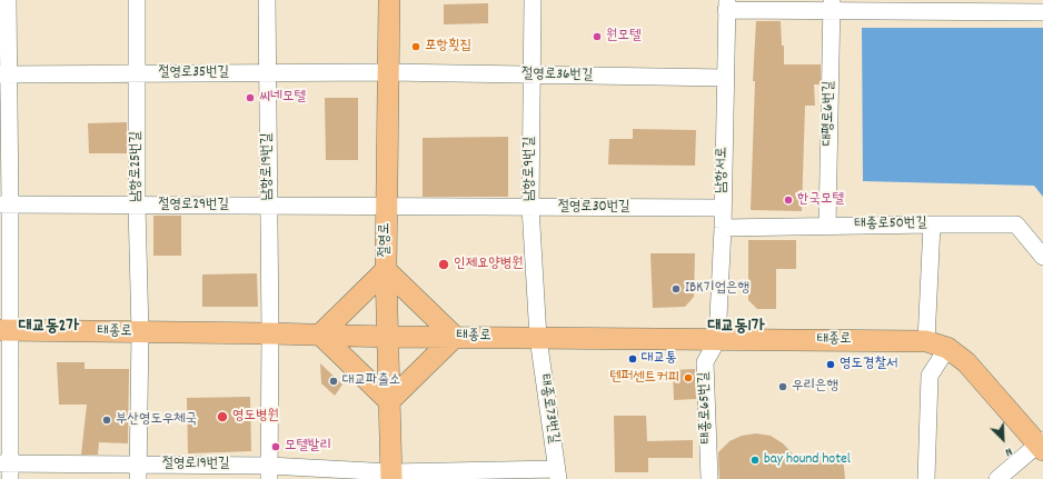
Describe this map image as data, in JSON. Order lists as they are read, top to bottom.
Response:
{
  "streets": {
    "main road": ["절영로", "태종로"],
    "street": [
      "절영로35번길",
      "절영로36번길",
      "대평로6번길",
      "남항로25번길",
      "남항로19번길",
      "남항로9번길",
      "남항서로",
      "절영로29번길",
      "절영로30번길",
      "태종로50번길",
      "태종로65번길",
      "태종로73번길",
      "절영로19번길"
    ]
  },
  "crossings": [
    ["절영로35번길", "절영로36번길"],
    ["절영로35번길", "남항로25번길"],
    ["절영로35번길", "남항로19번길"],
    ["절영로35번길", "절영로"],
    ["절영로36번길", "남항로9번길"],
    ["절영로36번길", "남항서로"],
    ["절영로36번길", "절영로"],
    ["대평로6번길", "태종로50번길"],
    ["남항로25번길", "절영로29번길"],
    ["남항로25번길", "태종로"],
    ["남항로25번길", "절영로19번길"],
    ["남항로19번길", "절영로29번길"],
    ["남항로19번길", "태종로"],
    ["남항로19번길", "절영로19번길"],
    ["남항로9번길", "절영로30번길"],
    ["남항로9번길", "태종로"],
    ["남항로9번길", "태종로73번길"],
    ["남항서로", "절영로30번길"],
    ["남항서로", "태종로50번길"],
    ["남항서로", "태종로"],
    ["남항서로", "태종로65번길"],
    ["절영로29번길", "절영로30번길"],
    ["절영로29번길", "절영로"],
    ["절영로30번길", "절영로"],
    ["절영로", "태종로"],
    ["절영로", "절영로19번길"],
    ["태종로", "태종로65번길"],
    ["태종로", "태종로73번길"],
    ["태종로73번길", "절영로19번길"]
  ],
  "districts": ["대교동2가", "대교동1가"],
  "places": [
    "원모텔",
    "포항횟집",
    "씨네모텔",
    "한국모텔",
    "인제요양병원",
    "IBK기업은행",
    "대교통",
    "영도경찰서",
    "텐퍼센트커피",
    "대교파출소",
    "우리은행",
    "영도병원",
    "부산영도우체국",
    "모텔발리",
    "bay hound hotel"
  ],
  "north": "bottom right"
}
